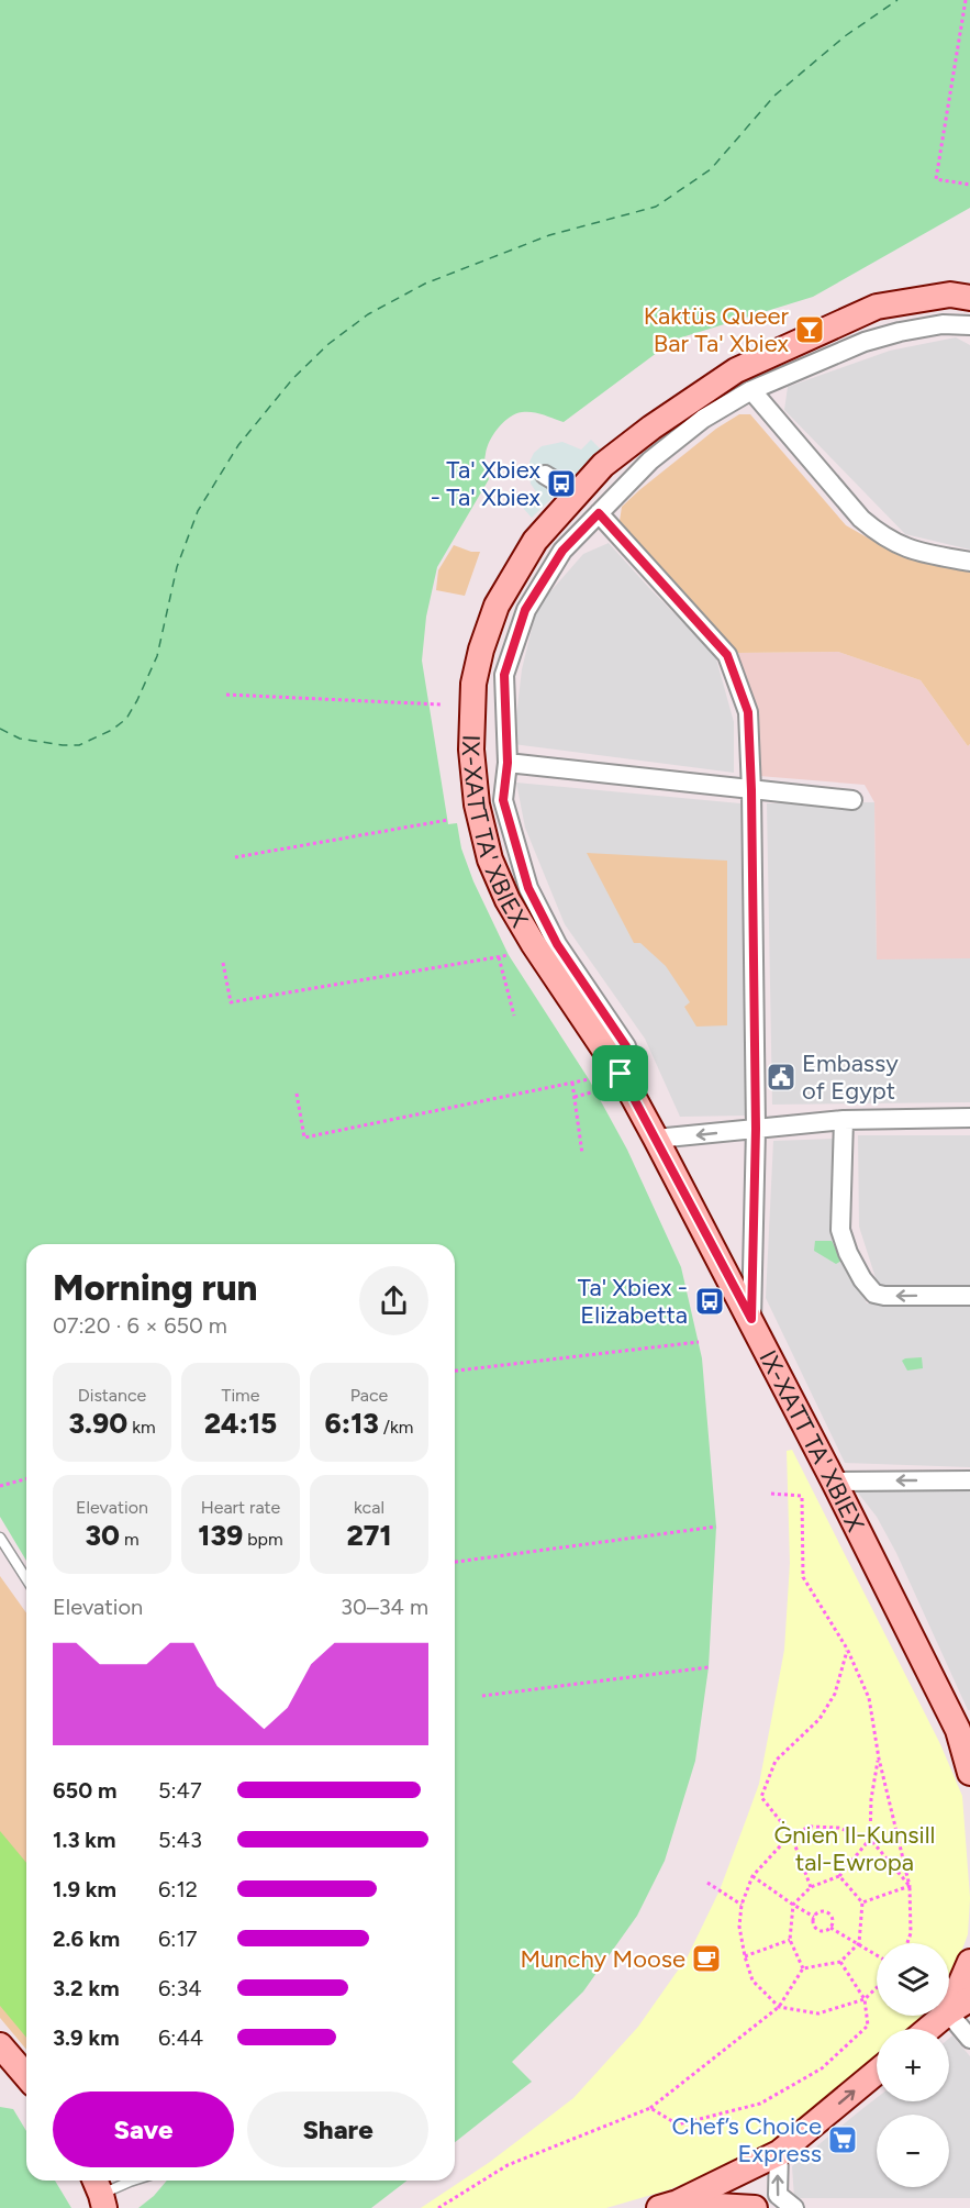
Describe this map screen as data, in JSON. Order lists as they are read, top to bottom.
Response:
{
  "streets": {
    "main road": ["IX-XATT TA' XBIEX"]
  },
  "parks": ["Ġnien Il-Kunsill tal-Ewropa"],
  "places": {
    "bar": ["Kaktüs Queer Bar Ta' Xbiex"],
    "bus stop": ["Ta' Xbiex - Ta' Xbiex", "Ta' Xbiex - Eliżabetta"],
    "public building": ["Embassy of Egypt"],
    "cafe": ["Munchy Moose"],
    "supermarket": ["Chef’s Choice Express"]
  },
  "page": {
    "heading": ["Morning run", "07:20 · 6 × 650 m"],
    "stats": [
      ["Distance", "3.90 km"],
      ["Time", "24:15"],
      ["Pace", "6:13 /km"],
      ["Elevation", "30 m"],
      ["Heart rate", "139 bpm"],
      ["kcal", "271"]
    ],
    "chart": ["Elevation", "30–34 m"],
    "list": [
      {
        "name": "650 m",
        "note": "5:47"
      },
      {
        "name": "1.3 km",
        "note": "5:43"
      },
      {
        "name": "1.9 km",
        "note": "6:12"
      },
      {
        "name": "2.6 km",
        "note": "6:17"
      },
      {
        "name": "3.2 km",
        "note": "6:34"
      },
      {
        "name": "3.9 km",
        "note": "6:44"
      }
    ],
    "map_buttons": ["+", "−"],
    "buttons": ["Save", "Share"]
  }
}
